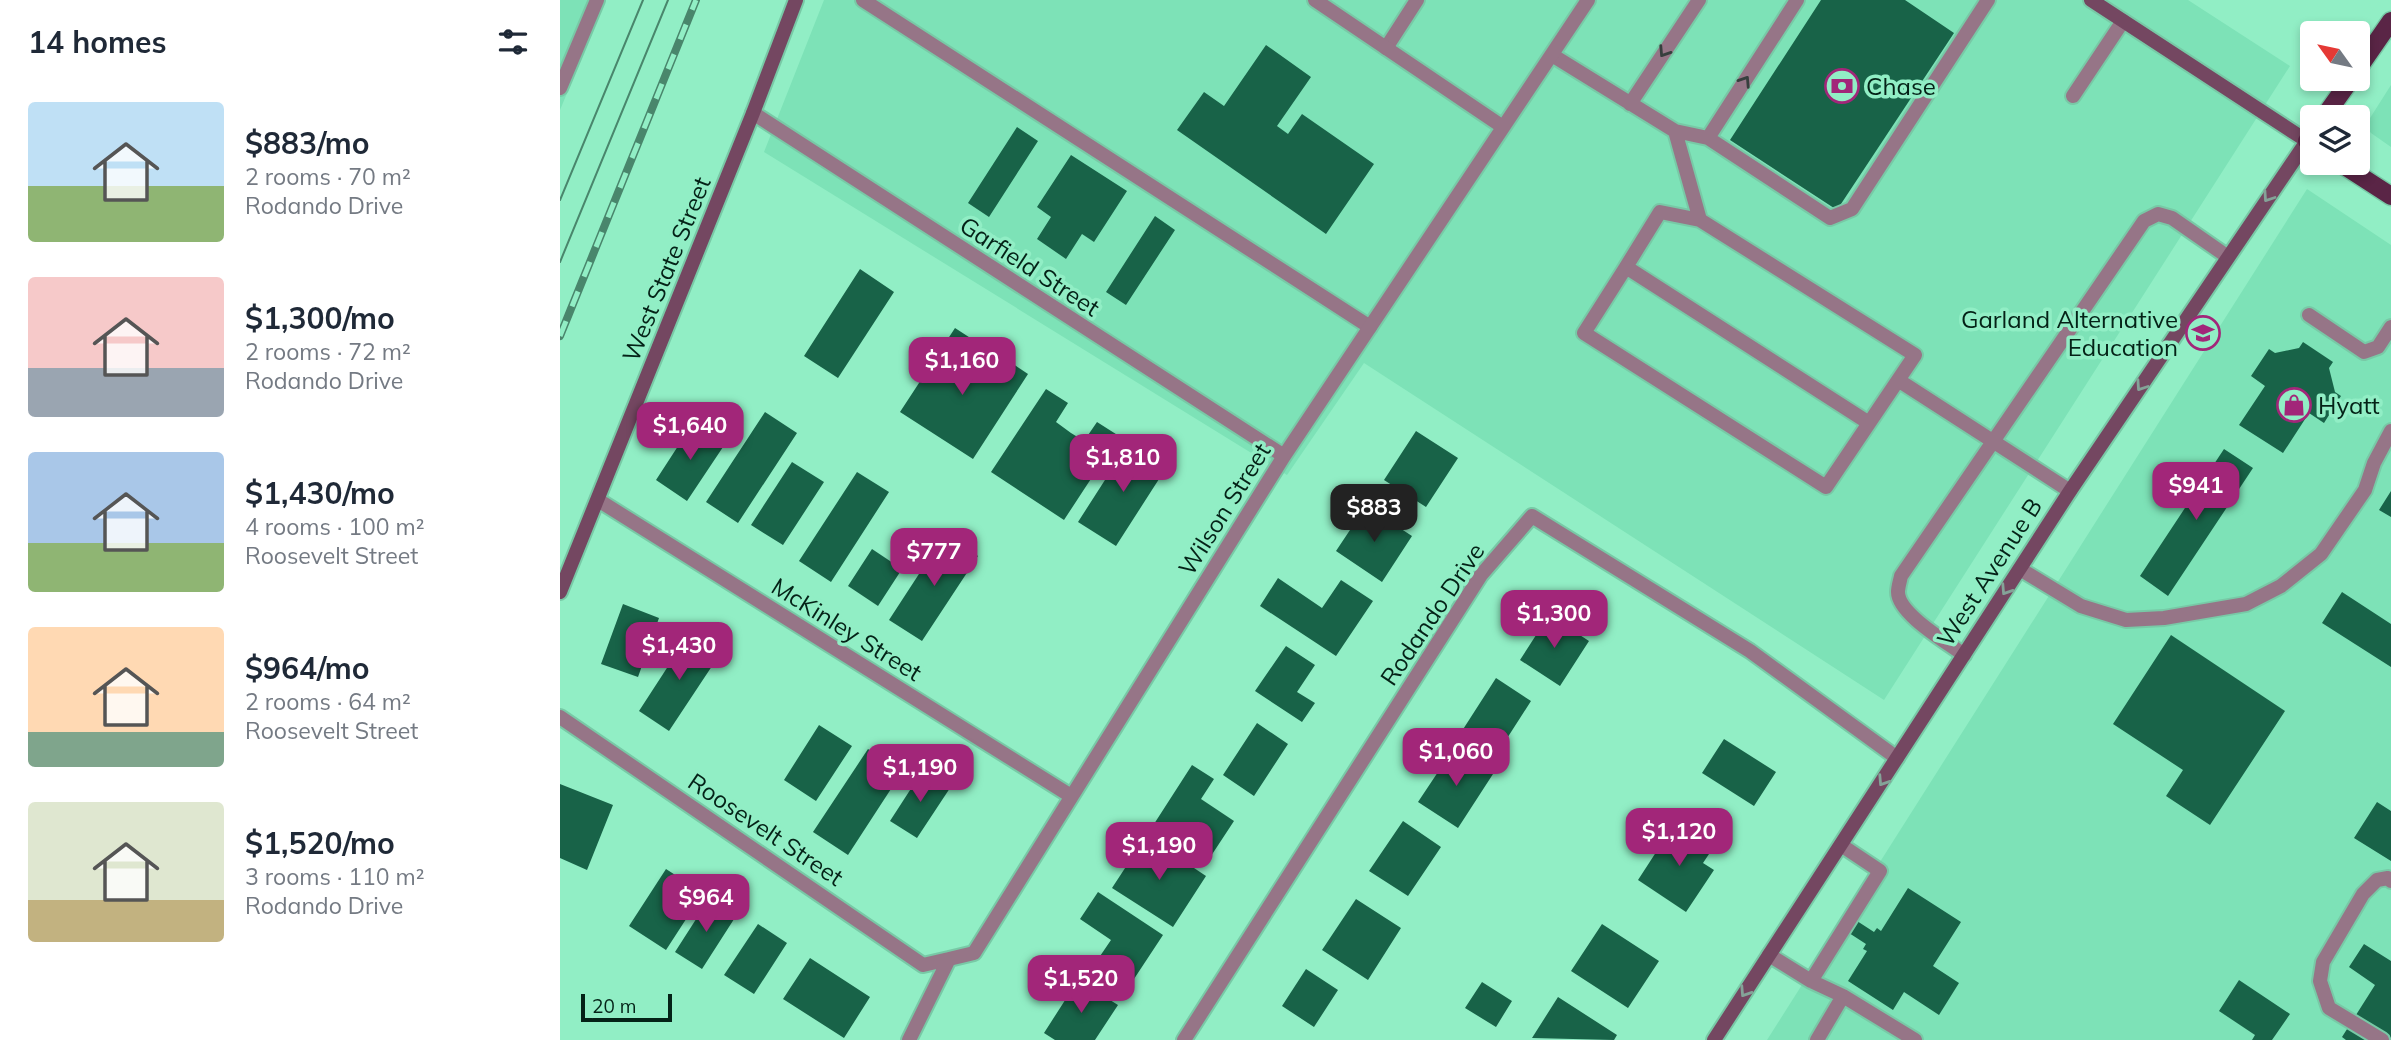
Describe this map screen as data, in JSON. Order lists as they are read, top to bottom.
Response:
{
  "streets": {
    "main road": ["West State Street", "West Avenue B"],
    "street": [
      "Garfield Street",
      "Wilson Street",
      "Rodando Drive",
      "McKinley Street",
      "Roosevelt Street"
    ]
  },
  "crossings": [
    ["Garfield Street", "West State Street"],
    ["Garfield Street", "Wilson Street"],
    ["West State Street", "McKinley Street"],
    ["Wilson Street", "McKinley Street"],
    ["Wilson Street", "Roosevelt Street"],
    ["West Avenue B", "Rodando Drive"]
  ],
  "one_way": ["West Avenue B"],
  "places": {
    "bank": ["Chase"],
    "school or university": ["Garland Alternative Education"],
    "shop": ["Hyatt"]
  },
  "scale_bar": "20 m",
  "north": "top left",
  "page": {
    "heading": "14 homes",
    "list": [
      {
        "name": "$883/mo",
        "note": "2 rooms · 70 m² · Rodando Drive"
      },
      {
        "name": "$1,300/mo",
        "note": "2 rooms · 72 m² · Rodando Drive"
      },
      {
        "name": "$1,430/mo",
        "note": "4 rooms · 100 m² · Roosevelt Street"
      },
      {
        "name": "$964/mo",
        "note": "2 rooms · 64 m² · Roosevelt Street"
      },
      {
        "name": "$1,520/mo",
        "note": "3 rooms · 110 m² · Rodando Drive"
      }
    ],
    "price": [
      "$1,160",
      "$1,640",
      "$1,810",
      "$941",
      "$883",
      "$777",
      "$1,300",
      "$1,430",
      "$1,060",
      "$1,190",
      "$1,120",
      "$1,190",
      "$964",
      "$1,520"
    ],
    "scale": "20 m"
  }
}
